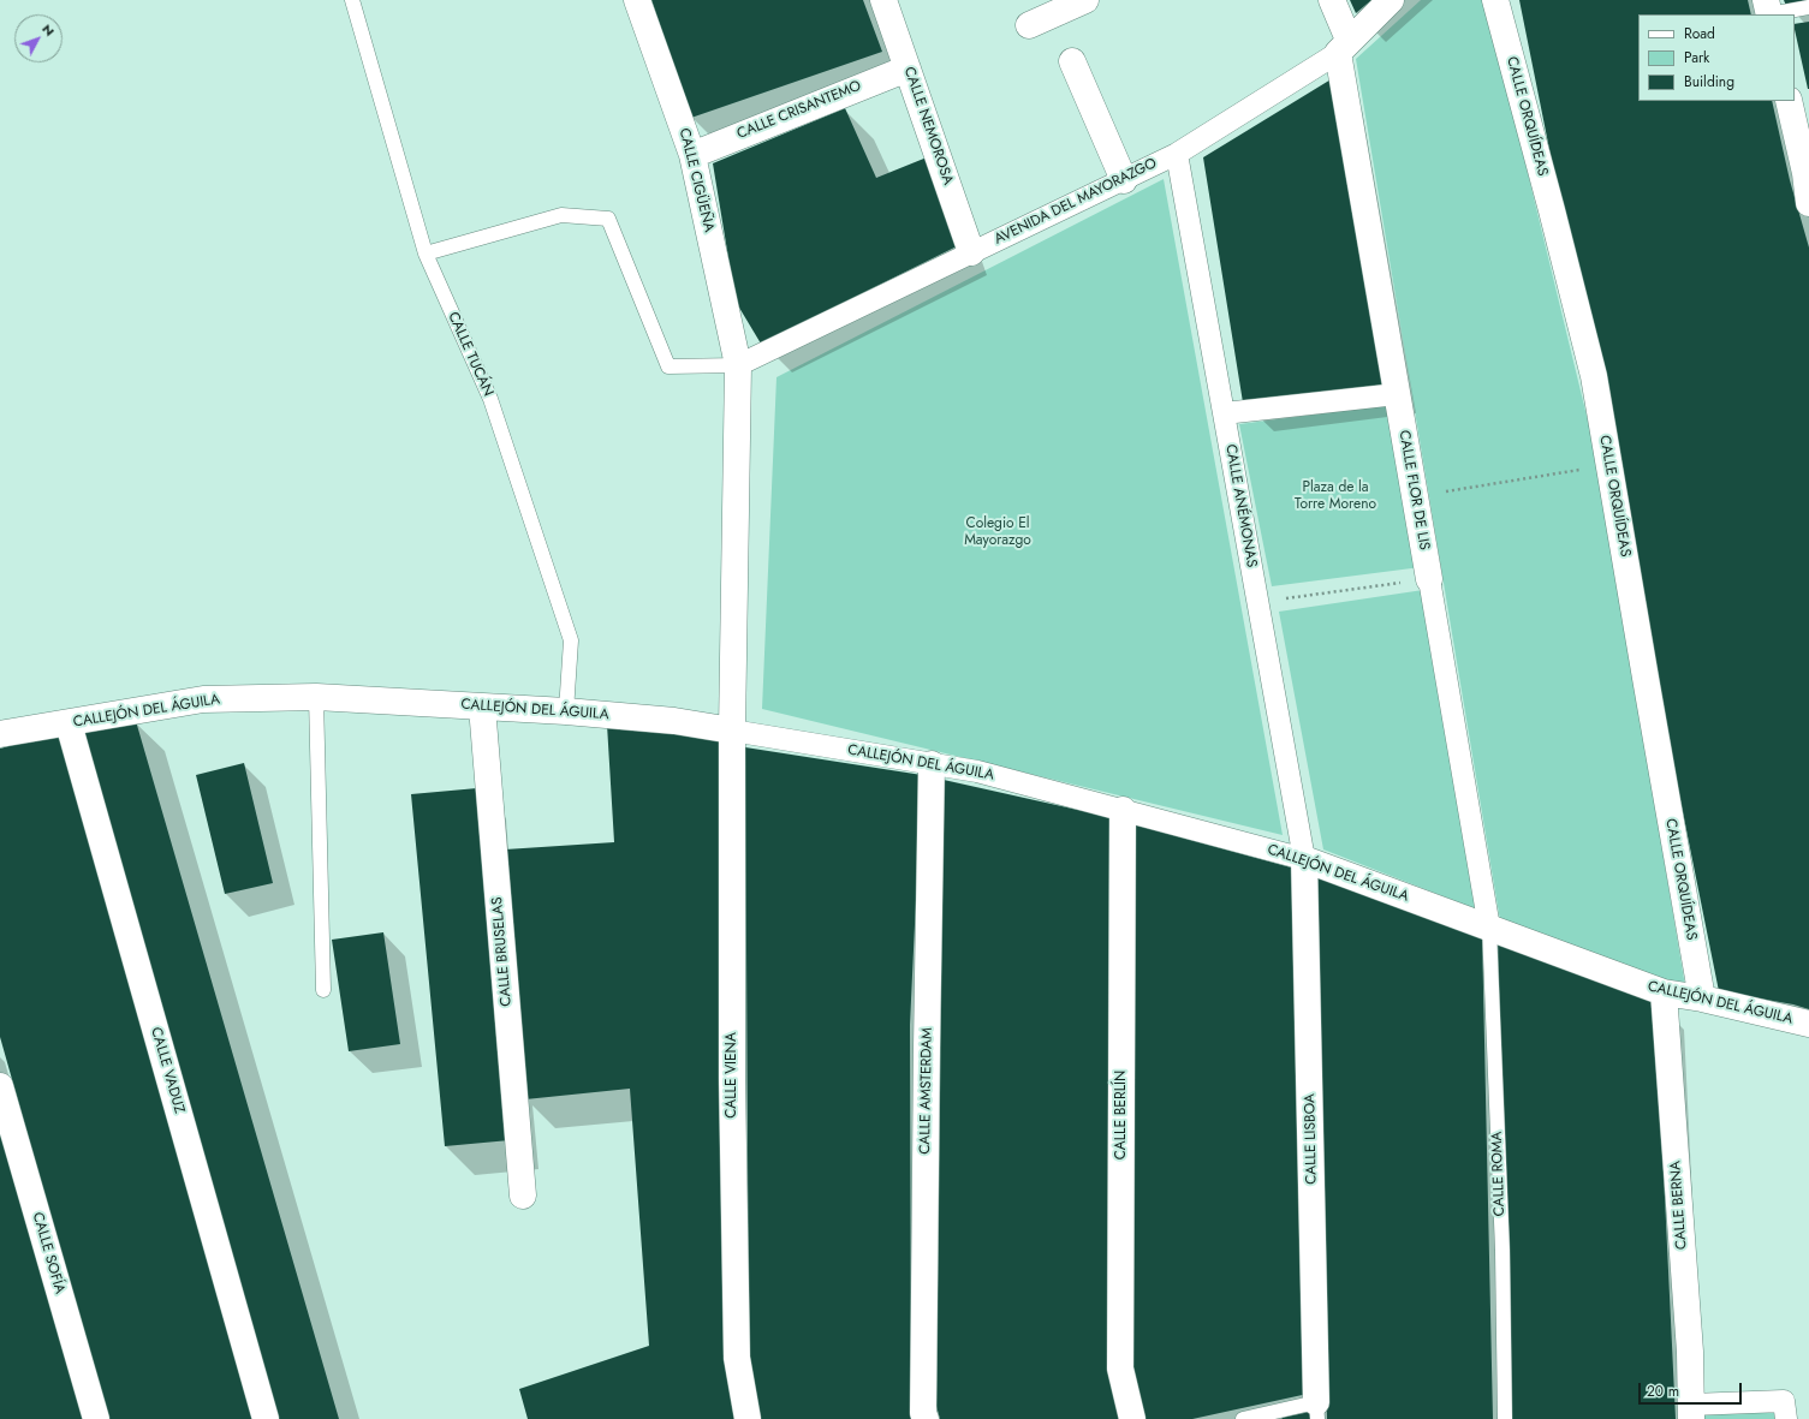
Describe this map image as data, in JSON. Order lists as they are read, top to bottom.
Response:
{
  "streets": {
    "street": [
      "CALLE CRISANTEMO",
      "CALLE ORQUÍDEAS",
      "CALLE NEMOROSA",
      "CALLE CIGÜEÑA",
      "AVENIDA DEL MAYORAZGO",
      "CALLE FLOR DE LIS",
      "CALLE ANÉMONAS",
      "CALLEJÓN DEL ÁGUILA",
      "CALLE BRUSELAS",
      "CALLE VADUZ",
      "CALLE VIENA",
      "CALLE AMSTERDAM",
      "CALLE BERLÍN",
      "CALLE LISBOA",
      "CALLE BERNA",
      "CALLE SOFÍA"
    ],
    "lane": ["CALLE TUCÁN", "CALLE ROMA"]
  },
  "crossings": [
    ["CALLE CRISANTEMO", "CALLE NEMOROSA"],
    ["CALLE CRISANTEMO", "CALLE CIGÜEÑA"],
    ["CALLE ORQUÍDEAS", "CALLEJÓN DEL ÁGUILA"],
    ["CALLE NEMOROSA", "AVENIDA DEL MAYORAZGO"],
    ["CALLE CIGÜEÑA", "AVENIDA DEL MAYORAZGO"],
    ["CALLE CIGÜEÑA", "CALLEJÓN DEL ÁGUILA"],
    ["CALLE CIGÜEÑA", "CALLE VIENA"],
    ["AVENIDA DEL MAYORAZGO", "CALLE FLOR DE LIS"],
    ["AVENIDA DEL MAYORAZGO", "CALLE ANÉMONAS"],
    ["CALLE TUCÁN", "CALLEJÓN DEL ÁGUILA"],
    ["CALLE FLOR DE LIS", "CALLEJÓN DEL ÁGUILA"],
    ["CALLE FLOR DE LIS", "CALLE ROMA"],
    ["CALLE ANÉMONAS", "CALLEJÓN DEL ÁGUILA"],
    ["CALLE ANÉMONAS", "CALLE LISBOA"],
    ["CALLEJÓN DEL ÁGUILA", "CALLE BRUSELAS"],
    ["CALLEJÓN DEL ÁGUILA", "CALLE VADUZ"],
    ["CALLEJÓN DEL ÁGUILA", "CALLE VIENA"],
    ["CALLEJÓN DEL ÁGUILA", "CALLE AMSTERDAM"],
    ["CALLEJÓN DEL ÁGUILA", "CALLE BERLÍN"],
    ["CALLEJÓN DEL ÁGUILA", "CALLE LISBOA"],
    ["CALLEJÓN DEL ÁGUILA", "CALLE ROMA"],
    ["CALLEJÓN DEL ÁGUILA", "CALLE BERNA"]
  ],
  "parks": ["Plaza de la Torre Moreno", "Colegio El Mayorazgo"],
  "legend": ["Road", "Park", "Building"],
  "scale_bar": "20 m",
  "north": "top right"
}
